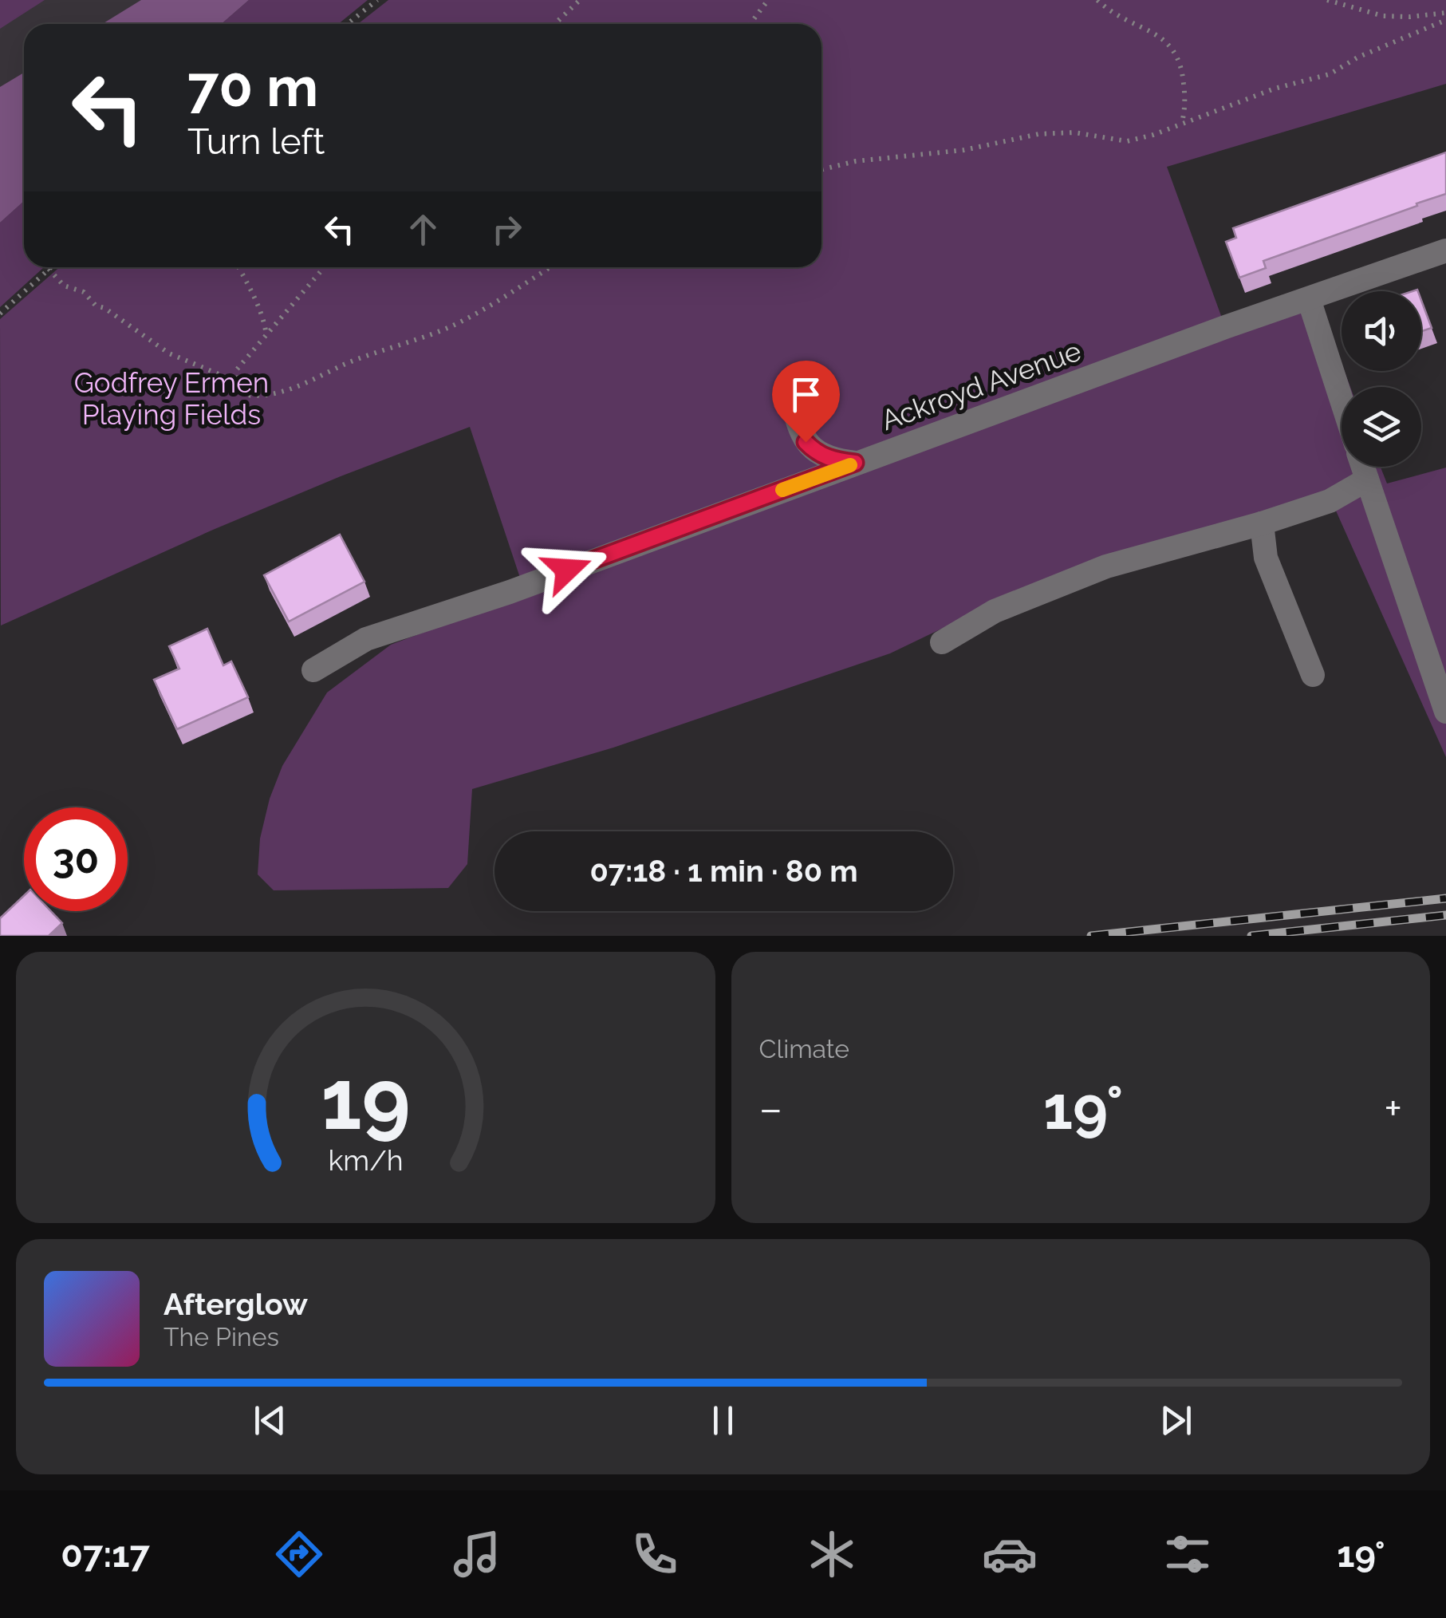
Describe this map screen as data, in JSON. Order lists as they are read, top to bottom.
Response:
{
  "streets": {
    "street": ["Ackroyd Avenue"]
  },
  "parks": ["Godfrey Ermen Playing Fields"],
  "page": {
    "turn": ["70 m", "Turn left"],
    "limit": "30",
    "trip": "07:18 · 1 min · 80 m",
    "tile": "Climate",
    "heat": ["−", "19°", "+"],
    "song": ["Afterglow", "The Pines"],
    "tabs": ["07:17", "19°"],
    "gauge": ["19", "km/h"]
  }
}
